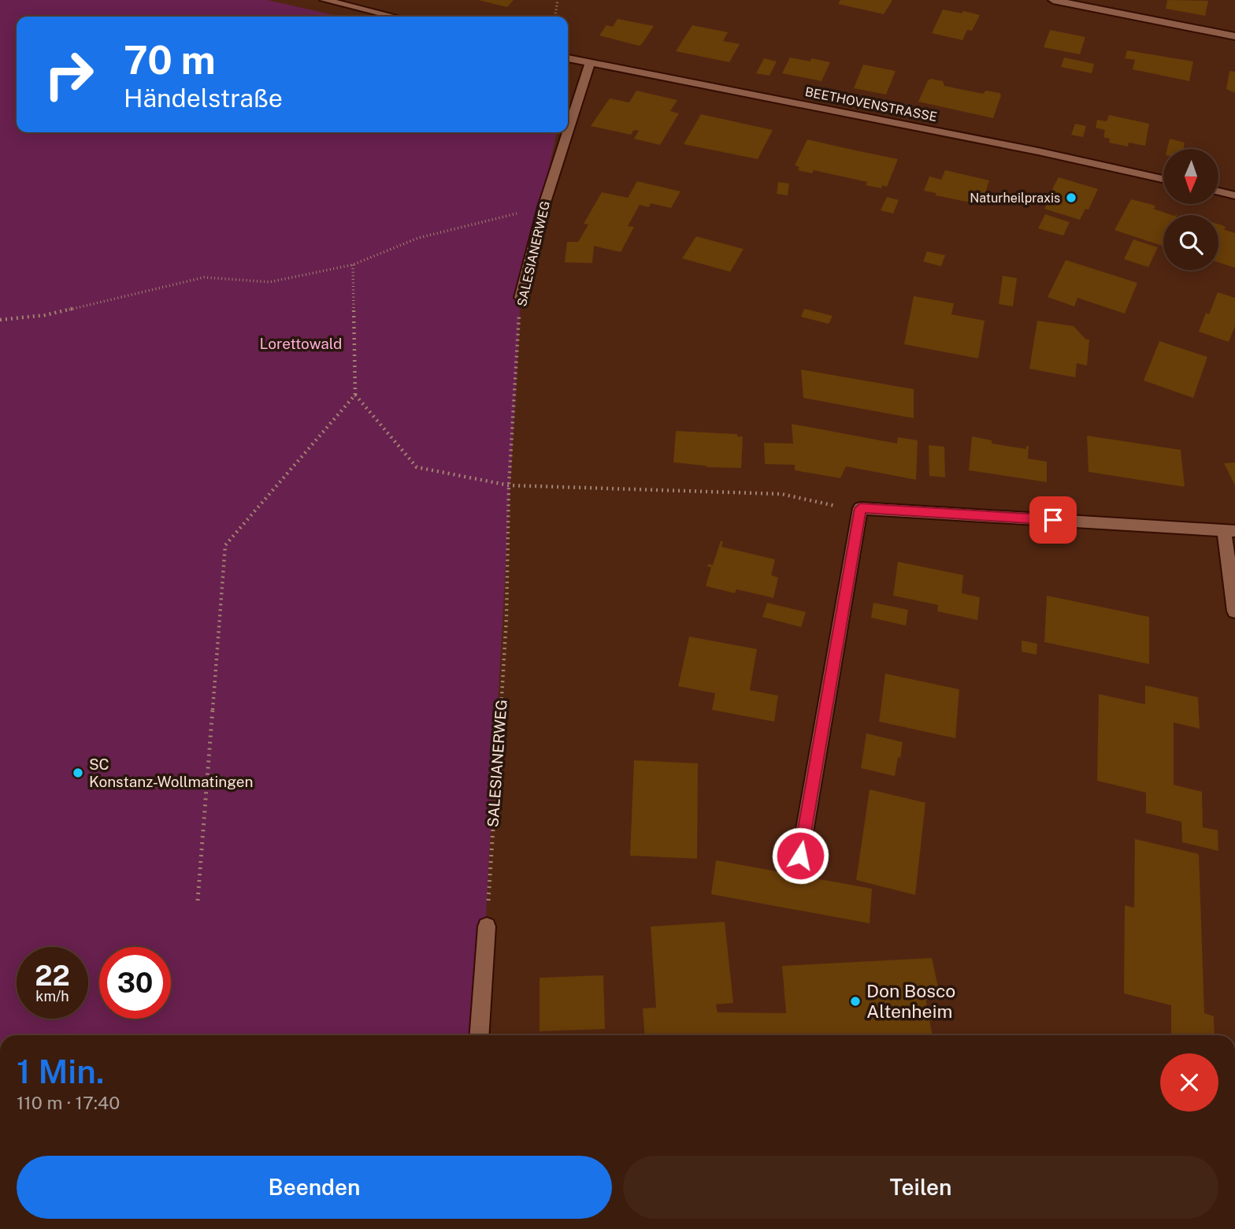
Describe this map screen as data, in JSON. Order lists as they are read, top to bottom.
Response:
{
  "streets": {
    "street": ["BEETHOVENSTRASSE", "SALESIANERWEG"]
  },
  "crossings": [
    ["BEETHOVENSTRASSE", "SALESIANERWEG"]
  ],
  "parks": ["Lorettowald"],
  "places": ["Naturheilpraxis", "SC Konstanz-Wollmatingen", "Don Bosco Altenheim"],
  "north": "bottom",
  "page": {
    "turn": ["70 m", "Händelstraße"],
    "speed": "22 km/h",
    "limit": "30",
    "heading": ["1 Min.", "110 m · 17:40"],
    "buttons": ["Beenden", "Teilen"]
  }
}
